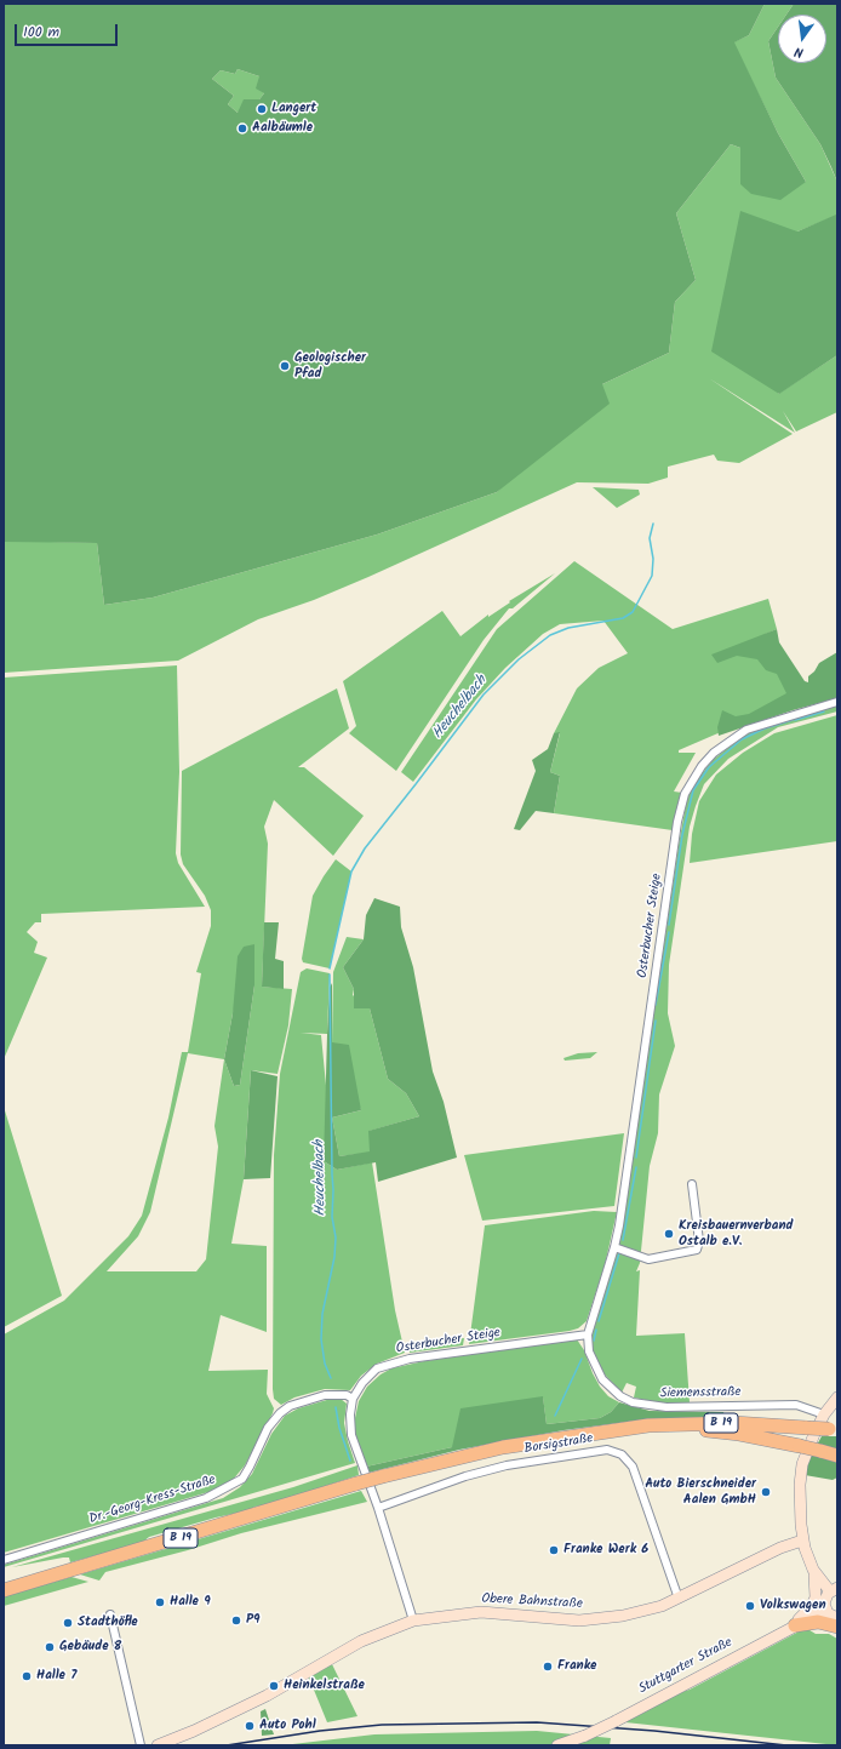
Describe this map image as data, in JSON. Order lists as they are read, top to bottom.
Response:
{
  "streets": {
    "highway": ["B 19"],
    "street": [
      "Osterbucher Steige",
      "Siemensstraße",
      "Borsigstraße",
      "Dr.-Georg-Kress-Straße",
      "Obere Bahnstraße",
      "Stuttgarter Straße"
    ]
  },
  "crossings": [
    ["Osterbucher Steige", "Siemensstraße"],
    ["Osterbucher Steige", "Dr.-Georg-Kress-Straße"],
    ["Borsigstraße", "Obere Bahnstraße"]
  ],
  "water": ["Heuchelbach"],
  "places": [
    "Langert",
    "Aalbäumle",
    "Geologischer Pfad",
    "Kreisbauernverband Ostalb e.V.",
    "Auto Bierschneider Aalen GmbH",
    "Franke Werk 6",
    "Halle 9",
    "Volkswagen",
    "P9",
    "Stadthöfle",
    "Gebäude 8",
    "Franke",
    "Halle 7",
    "Heinkelstraße",
    "Auto Pohl"
  ],
  "scale_bar": "100 m",
  "north": "bottom"
}
